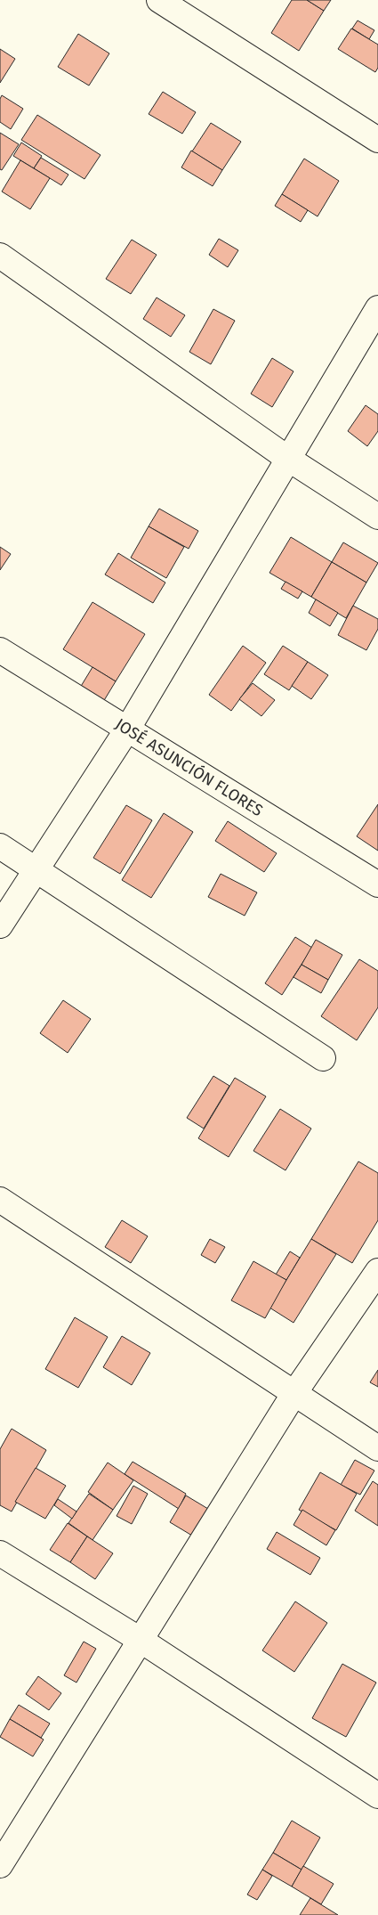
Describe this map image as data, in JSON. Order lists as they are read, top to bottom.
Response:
{
  "streets": {
    "street": ["JOSÉ ASUNCIÓN FLORES"]
  }
}
